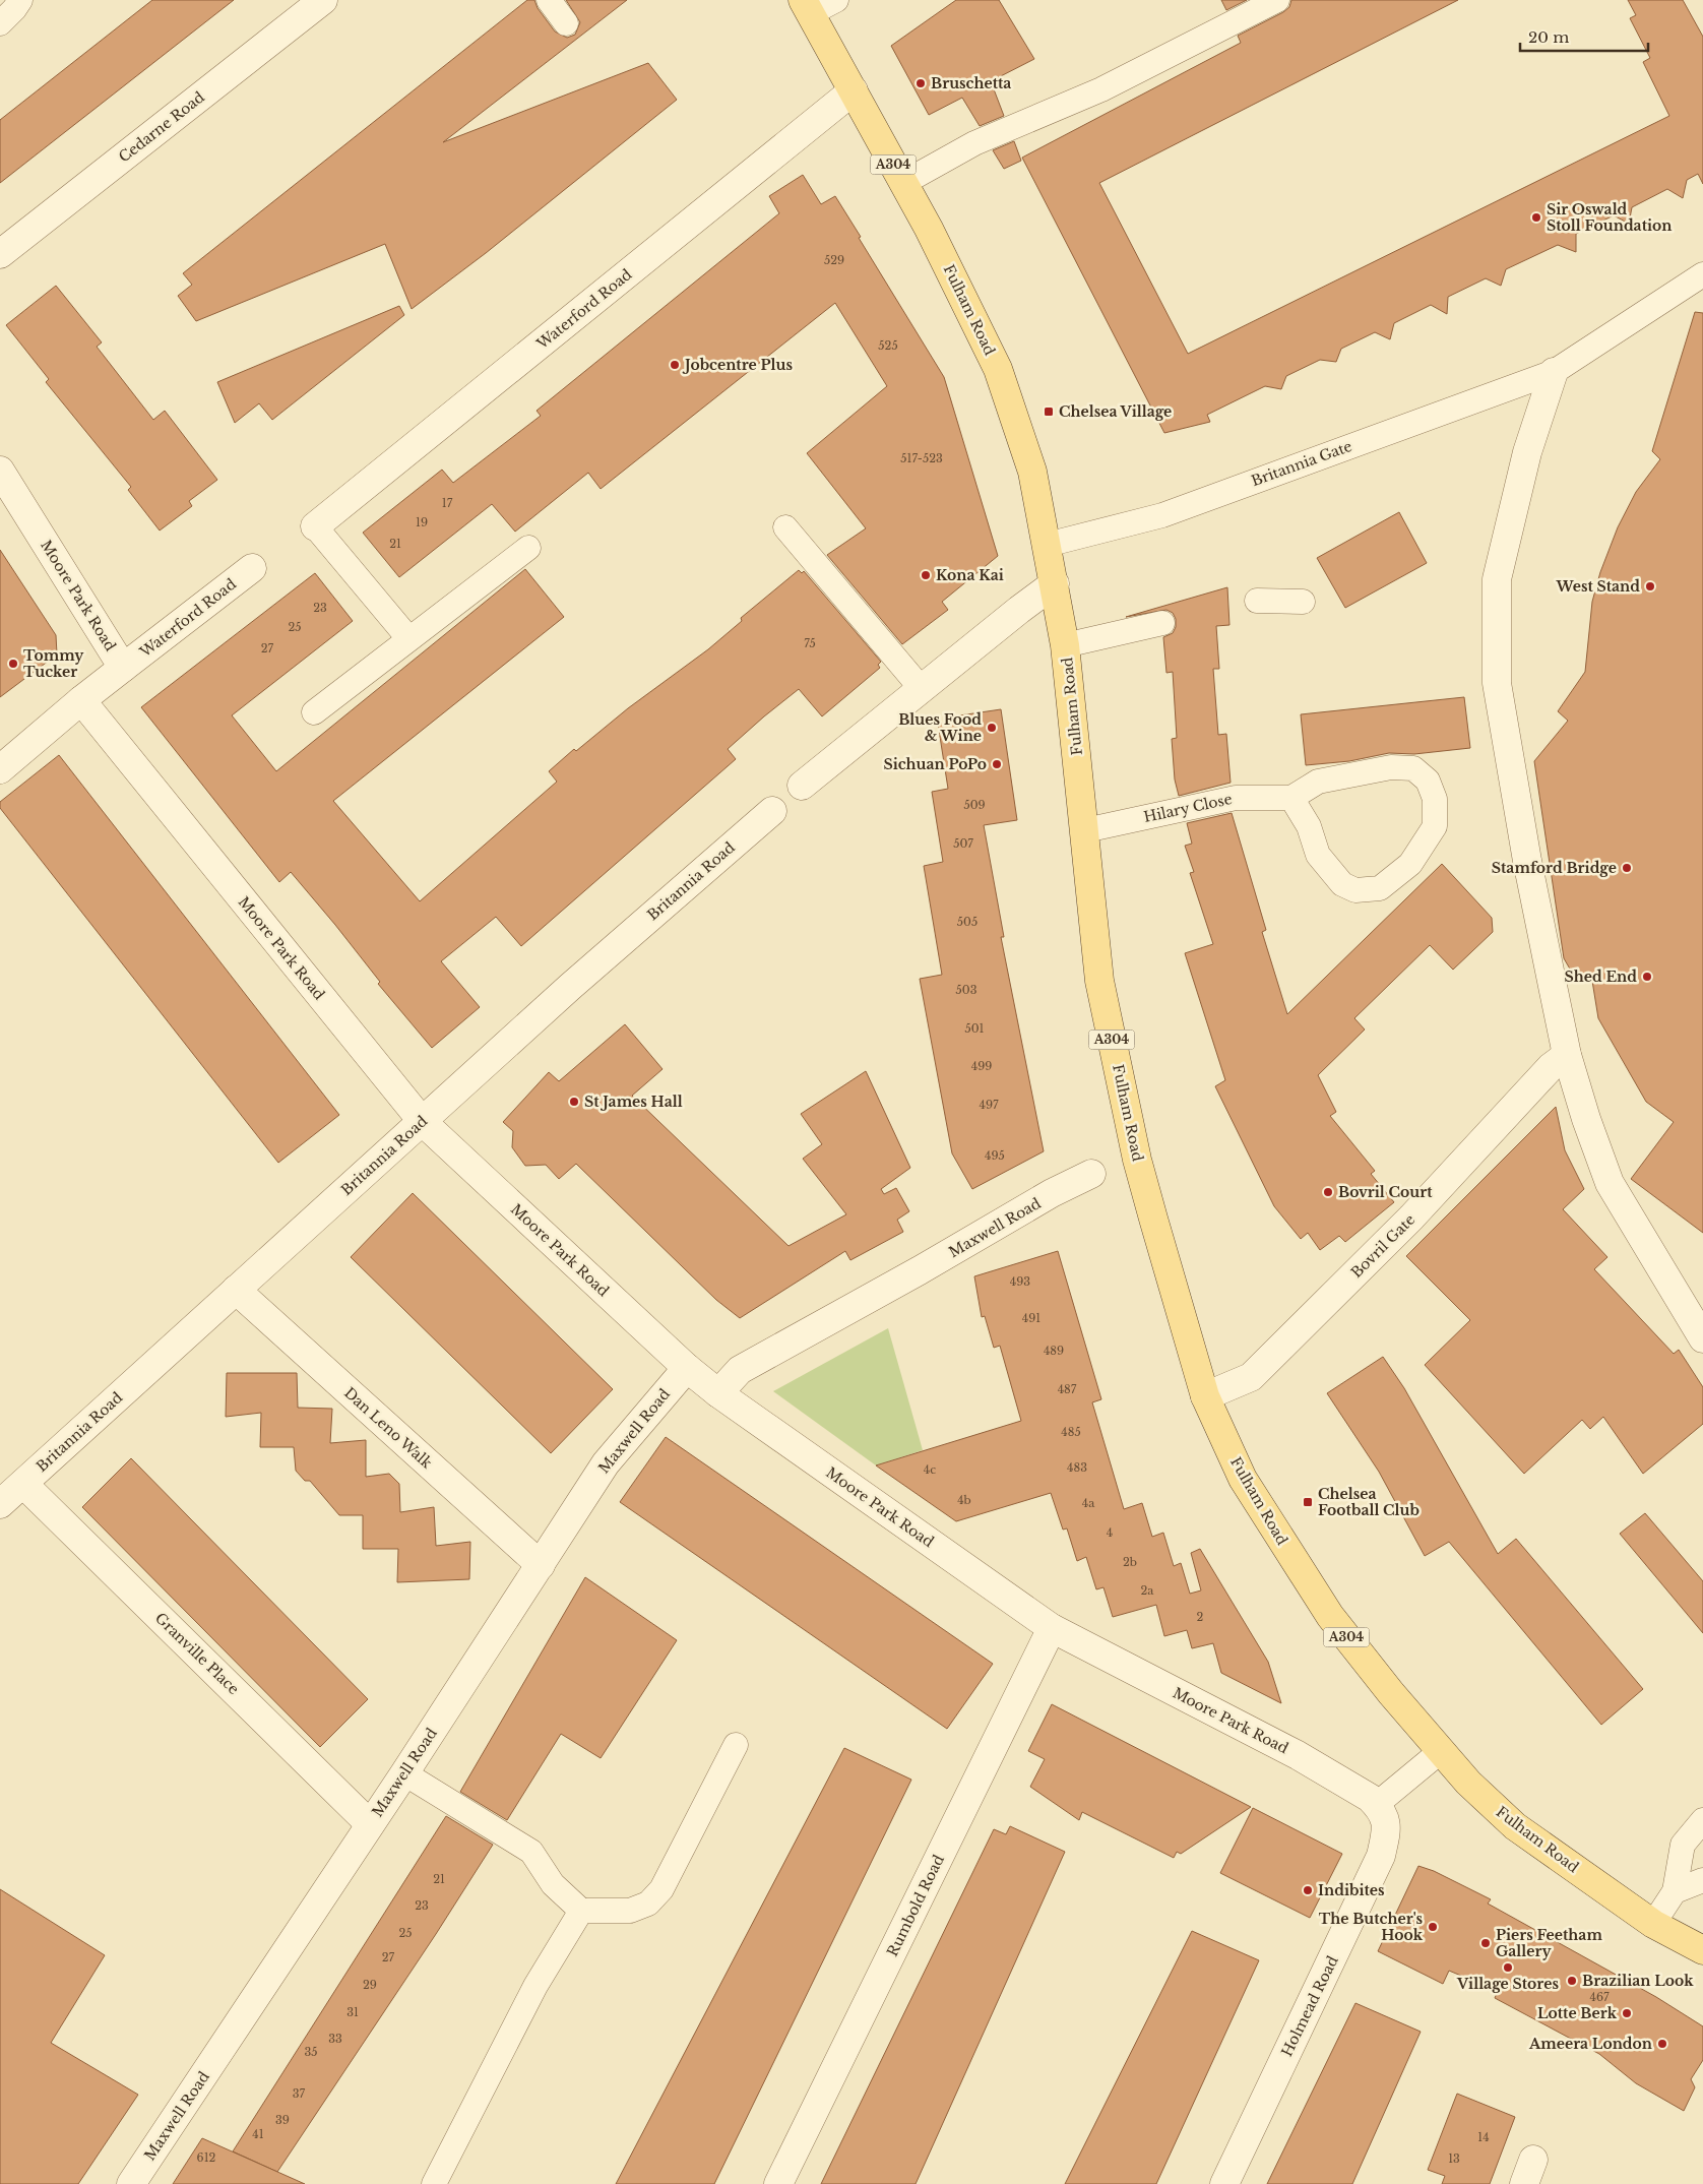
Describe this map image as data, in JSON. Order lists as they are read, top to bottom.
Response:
{
  "streets": {
    "main road": ["A304", "Fulham Road"],
    "street": [
      "Cedarne Road",
      "Waterford Road",
      "Moore Park Road",
      "Britannia Road",
      "Maxwell Road",
      "Bovril Gate",
      "Dan Leno Walk",
      "Granville Place",
      "Rumbold Road",
      "Holmead Road"
    ],
    "lane": ["Britannia Gate", "Hilary Close"]
  },
  "crossings": [
    ["Waterford Road", "Fulham Road"],
    ["Waterford Road", "Moore Park Road"],
    ["Fulham Road", "Britannia Gate"],
    ["Fulham Road", "Hilary Close"],
    ["Fulham Road", "Bovril Gate"],
    ["Moore Park Road", "Britannia Road"],
    ["Moore Park Road", "Maxwell Road"],
    ["Moore Park Road", "Rumbold Road"],
    ["Moore Park Road", "Holmead Road"],
    ["Britannia Road", "Dan Leno Walk"],
    ["Britannia Road", "Granville Place"],
    ["Maxwell Road", "Dan Leno Walk"],
    ["Maxwell Road", "Granville Place"]
  ],
  "places": {
    "other": [
      "Bruschetta",
      "Sir Oswald Stoll Foundation",
      "Jobcentre Plus",
      "Kona Kai",
      "West Stand",
      "Tommy Tucker",
      "Blues Food & Wine",
      "Sichuan PoPo",
      "Stamford Bridge",
      "Shed End",
      "St James Hall",
      "Bovril Court",
      "Indibites",
      "The Butcher's Hook",
      "Piers Feetham Gallery",
      "Village Stores",
      "Brazilian Look",
      "Lotte Berk",
      "Ameera London"
    ],
    "transit": ["Chelsea Village", "Chelsea Football Club"]
  },
  "house_numbers": [
    "529",
    "525",
    "517-523",
    "17",
    "19",
    "21",
    "23",
    "25",
    "75",
    "27",
    "509",
    "507",
    "505",
    "503",
    "501",
    "499",
    "497",
    "495",
    "493",
    "491",
    "489",
    "487",
    "485",
    "483",
    "4c",
    "4b",
    "4a",
    "4",
    "2b",
    "2a",
    "2",
    "21",
    "23",
    "25",
    "27",
    "29",
    "467",
    "31",
    "33",
    "35",
    "37",
    "39",
    "41",
    "14",
    "612",
    "13"
  ],
  "scale_bar": "20 m"
}
